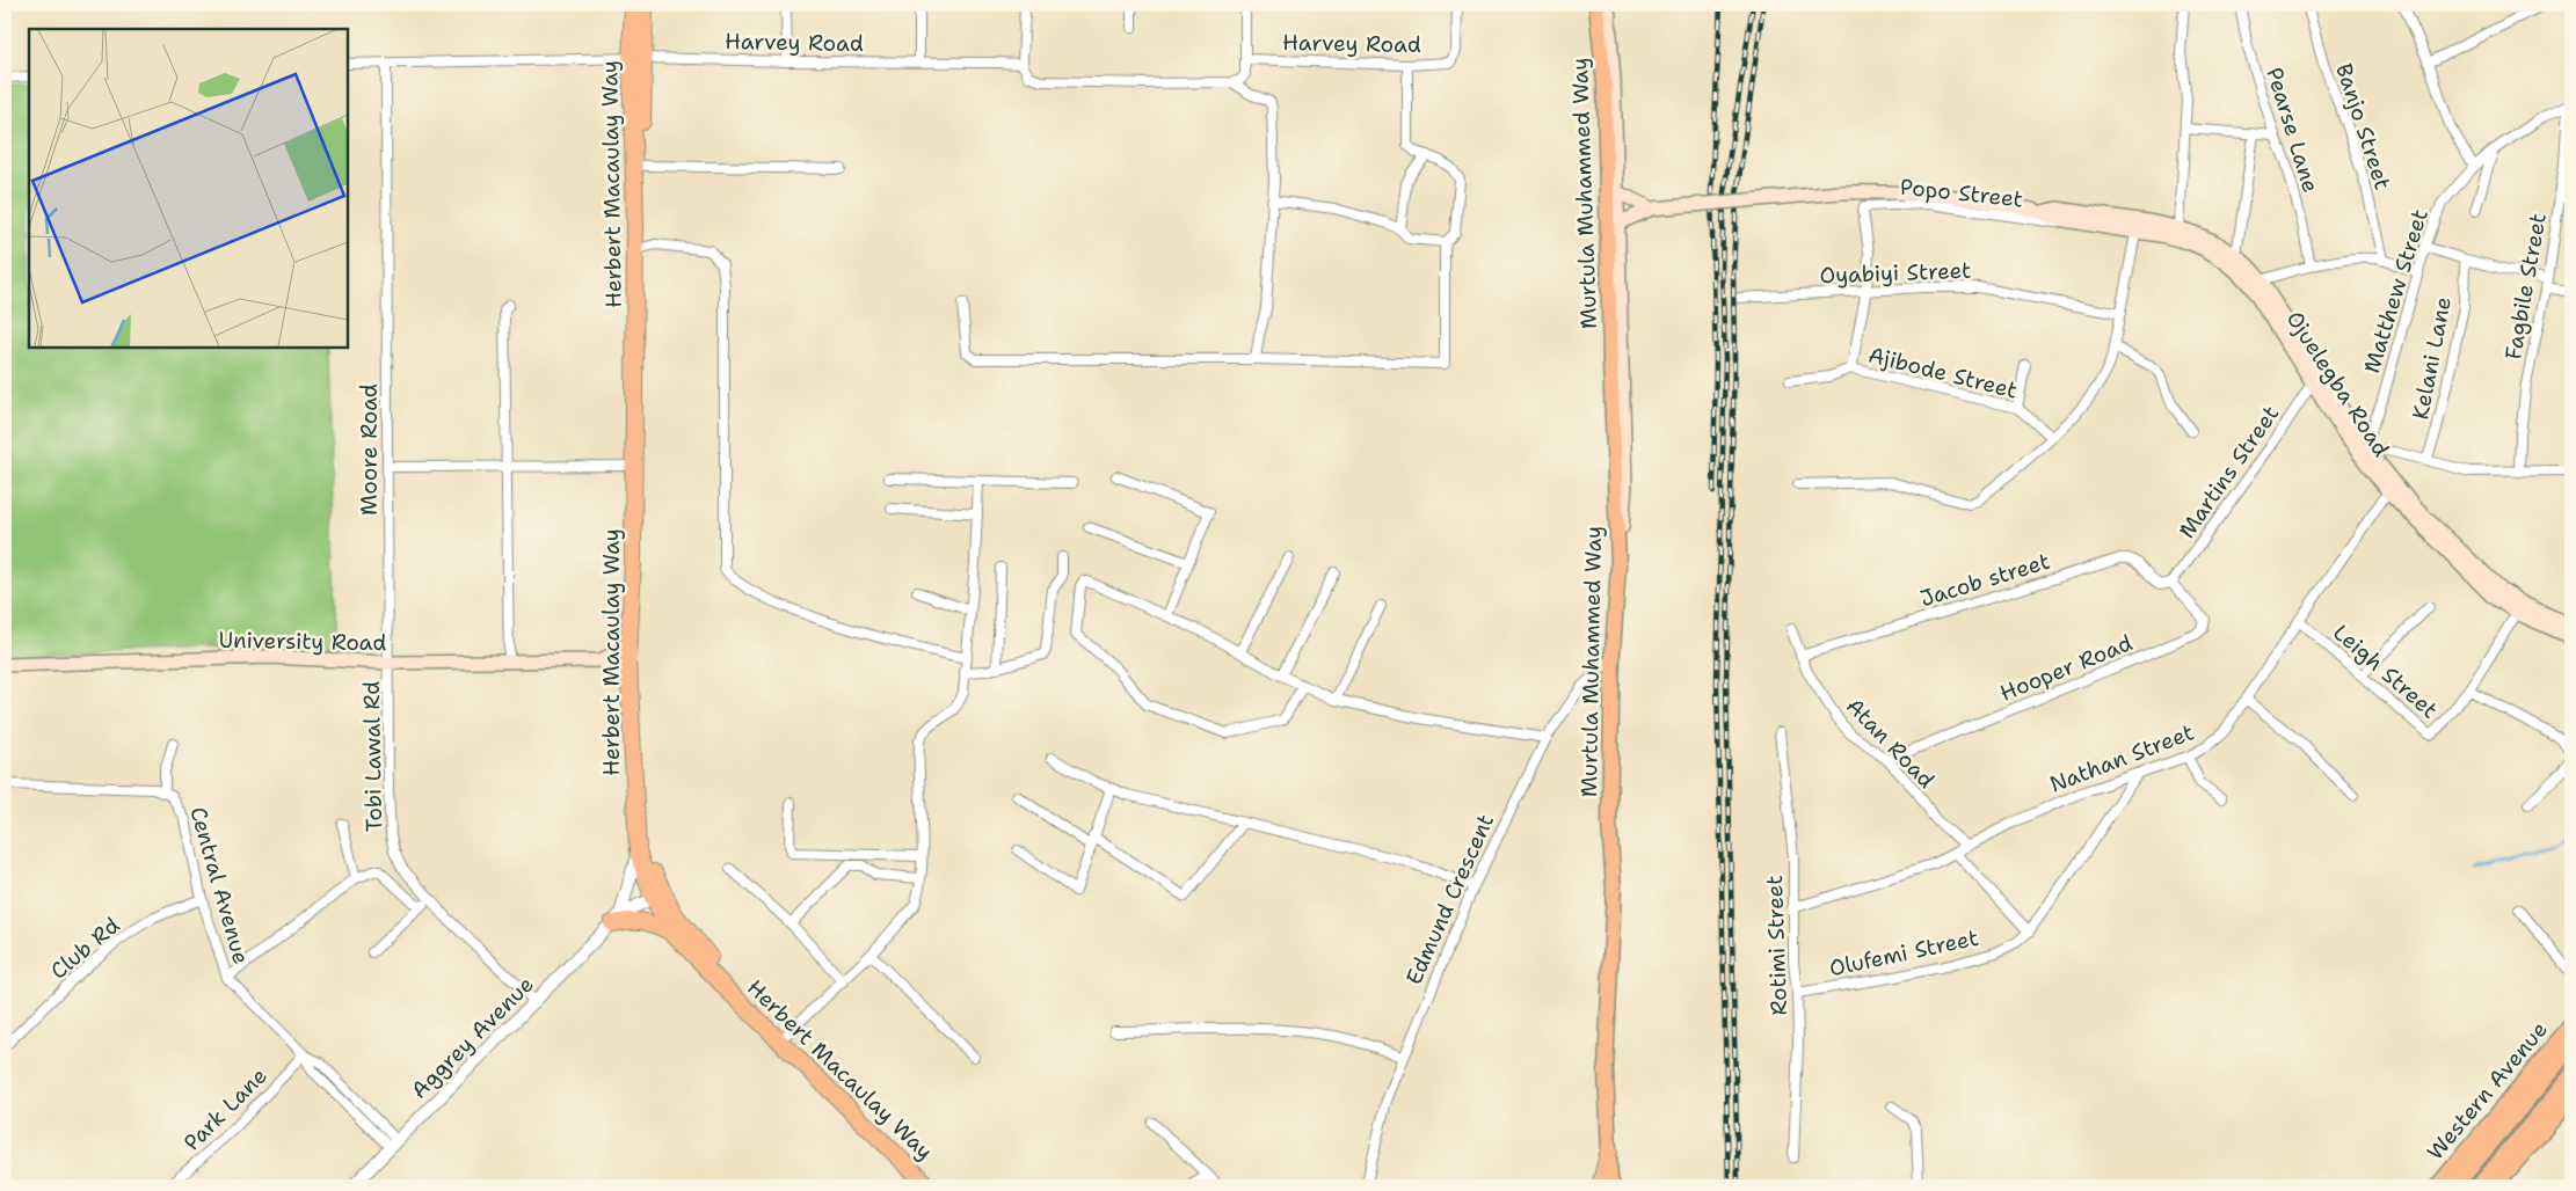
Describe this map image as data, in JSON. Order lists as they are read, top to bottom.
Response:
{
  "streets": {
    "highway": ["Herbert Macaulay Way", "Western Avenue"],
    "main road": ["Murtula Muhammed Way", "Ojuelegba Road", "University Road"],
    "street": [
      "Harvey Road",
      "Banjo Street",
      "Pearse Lane",
      "Popo Street",
      "Oyabiyi Street",
      "Fagbile Street",
      "Matthew Street",
      "Kelani Lane",
      "Ajibode Street",
      "Moore Road",
      "Martins Street",
      "Jacob street",
      "Hooper Road",
      "Leigh Street",
      "Atan Road",
      "Tobi Lawal Rd",
      "Nathan Street",
      "Central Avenue",
      "Edmund Crescent",
      "Rotimi Street",
      "Club Rd",
      "Olufemi Street",
      "Aggrey Avenue",
      "Park Lane"
    ]
  },
  "crossings": [
    ["Harvey Road", "Herbert Macaulay Way"],
    ["Harvey Road", "Moore Road"],
    ["Popo Street", "Oyabiyi Street"],
    ["Popo Street", "Ajibode Street"],
    ["Popo Street", "Ojuelegba Road"],
    ["Murtula Muhammed Way", "Edmund Crescent"],
    ["Fagbile Street", "Matthew Street"],
    ["Matthew Street", "Ojuelegba Road"],
    ["Ojuelegba Road", "Martins Street"],
    ["Ojuelegba Road", "Leigh Street"],
    ["Ojuelegba Road", "Nathan Street"],
    ["Moore Road", "University Road"],
    ["Moore Road", "Tobi Lawal Rd"],
    ["Martins Street", "Jacob street"],
    ["Martins Street", "Hooper Road"],
    ["Jacob street", "Hooper Road"],
    ["Jacob street", "Atan Road"],
    ["University Road", "Tobi Lawal Rd"],
    ["Hooper Road", "Atan Road"],
    ["Leigh Street", "Nathan Street"],
    ["Atan Road", "Nathan Street"],
    ["Tobi Lawal Rd", "Aggrey Avenue"],
    ["Nathan Street", "Rotimi Street"],
    ["Nathan Street", "Olufemi Street"],
    ["Central Avenue", "Club Rd"],
    ["Central Avenue", "Aggrey Avenue"],
    ["Central Avenue", "Park Lane"],
    ["Rotimi Street", "Olufemi Street"]
  ]
}
